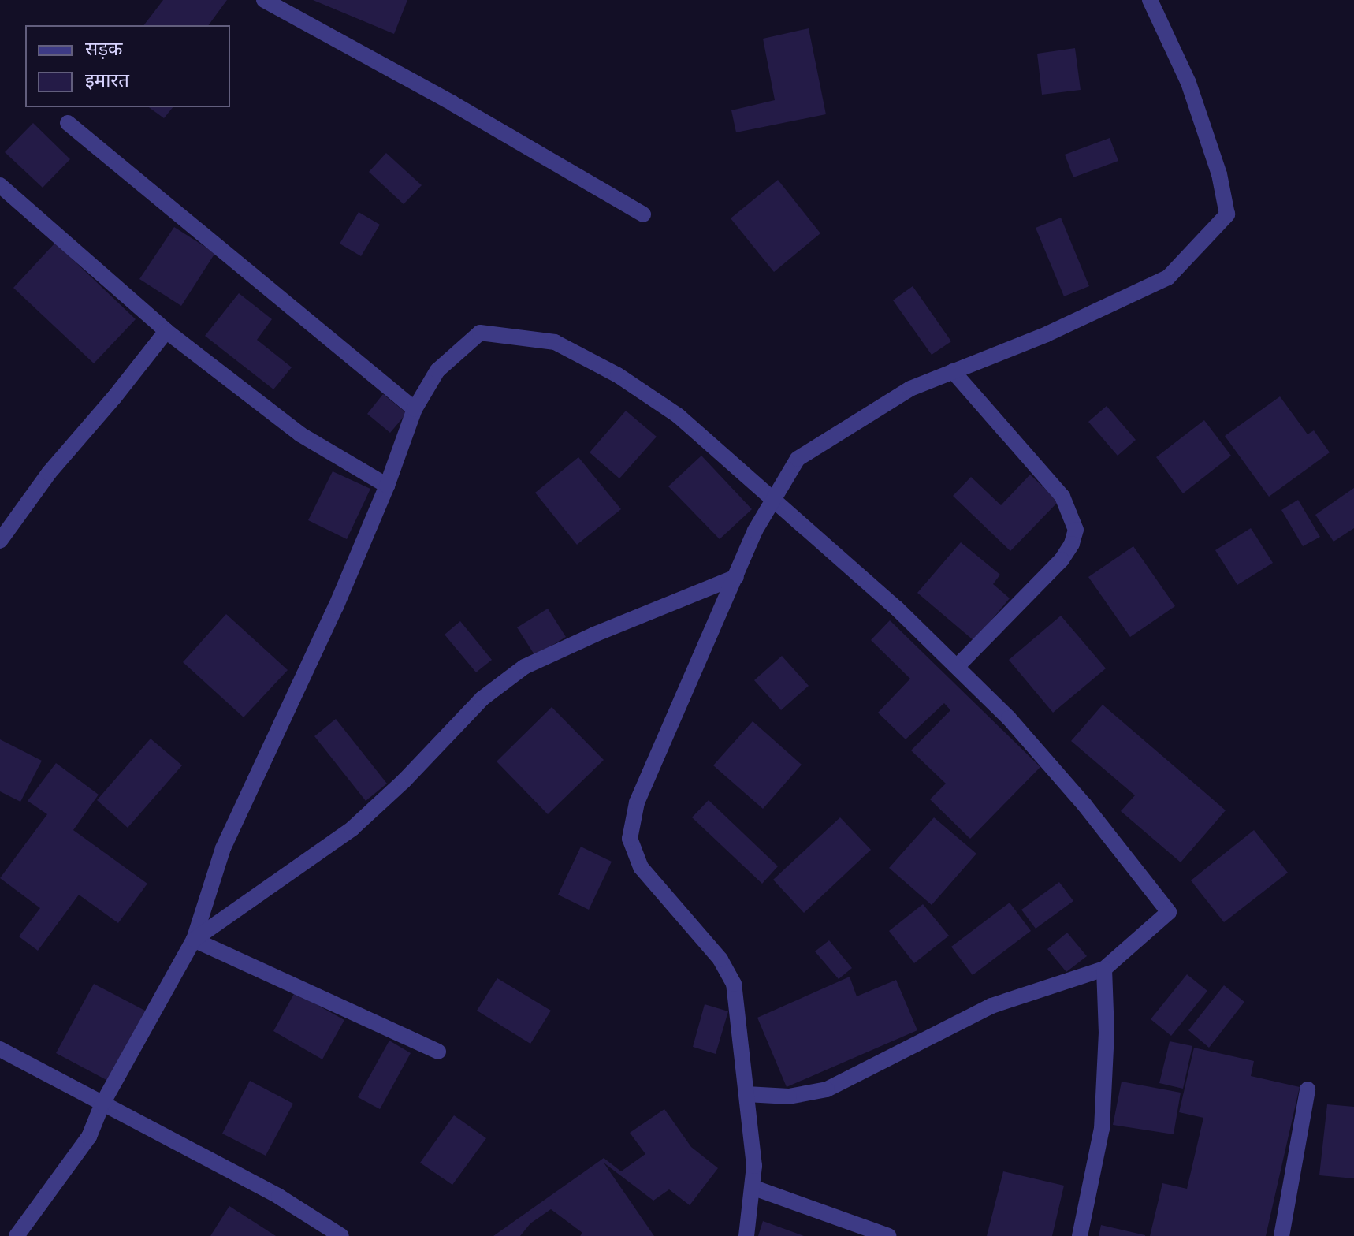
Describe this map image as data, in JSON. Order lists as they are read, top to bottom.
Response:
{
  "legend": ["सड़क", "इमारत"]
}
